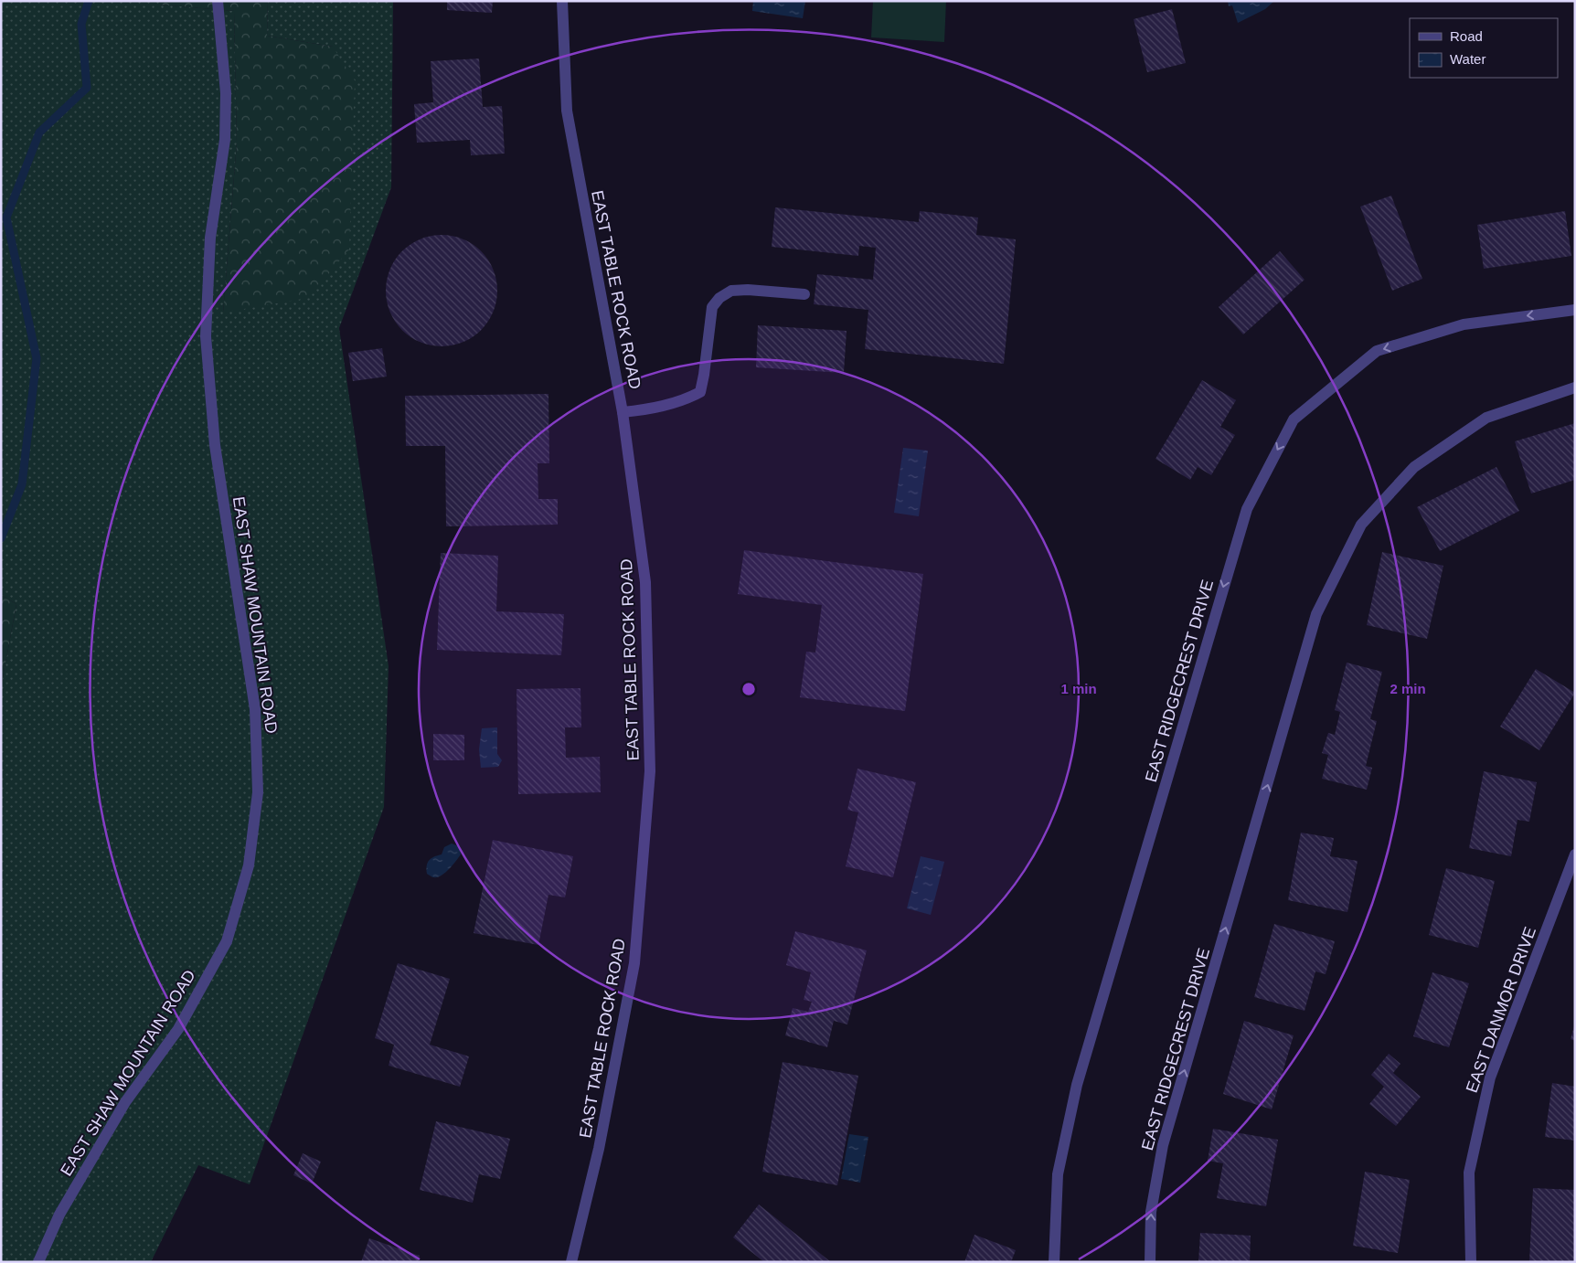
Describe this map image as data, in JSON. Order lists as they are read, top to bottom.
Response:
{
  "streets": {
    "street": [
      "EAST TABLE ROCK ROAD",
      "EAST SHAW MOUNTAIN ROAD",
      "EAST RIDGECREST DRIVE",
      "EAST DANMOR DRIVE"
    ]
  },
  "legend": ["Road", "Water"],
  "rings": ["1 min", "2 min"]
}
